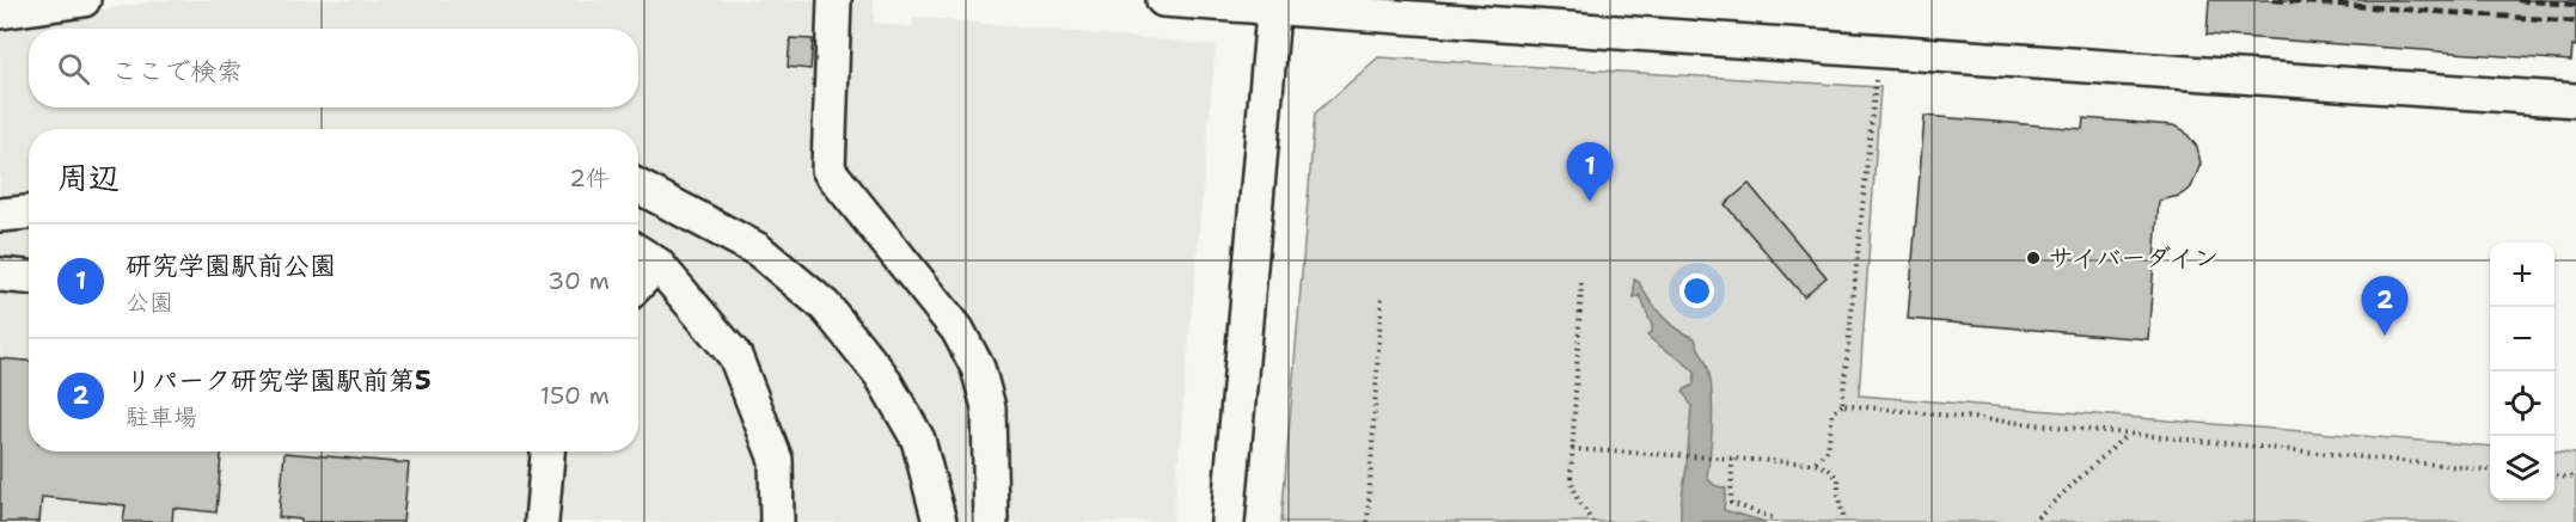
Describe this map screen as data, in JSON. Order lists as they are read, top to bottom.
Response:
{
  "places": ["サイバーダイン"],
  "page": {
    "search": "ここで検索",
    "heading": ["周辺", "2件"],
    "pins": ["1", "2"],
    "list": [
      {
        "mark": "1",
        "name": "研究学園駅前公園",
        "note": "公園",
        "value": "30 m"
      },
      {
        "mark": "2",
        "name": "リパーク研究学園駅前第5",
        "note": "駐車場",
        "value": "150 m"
      }
    ],
    "map_buttons": ["+", "−"]
  }
}
